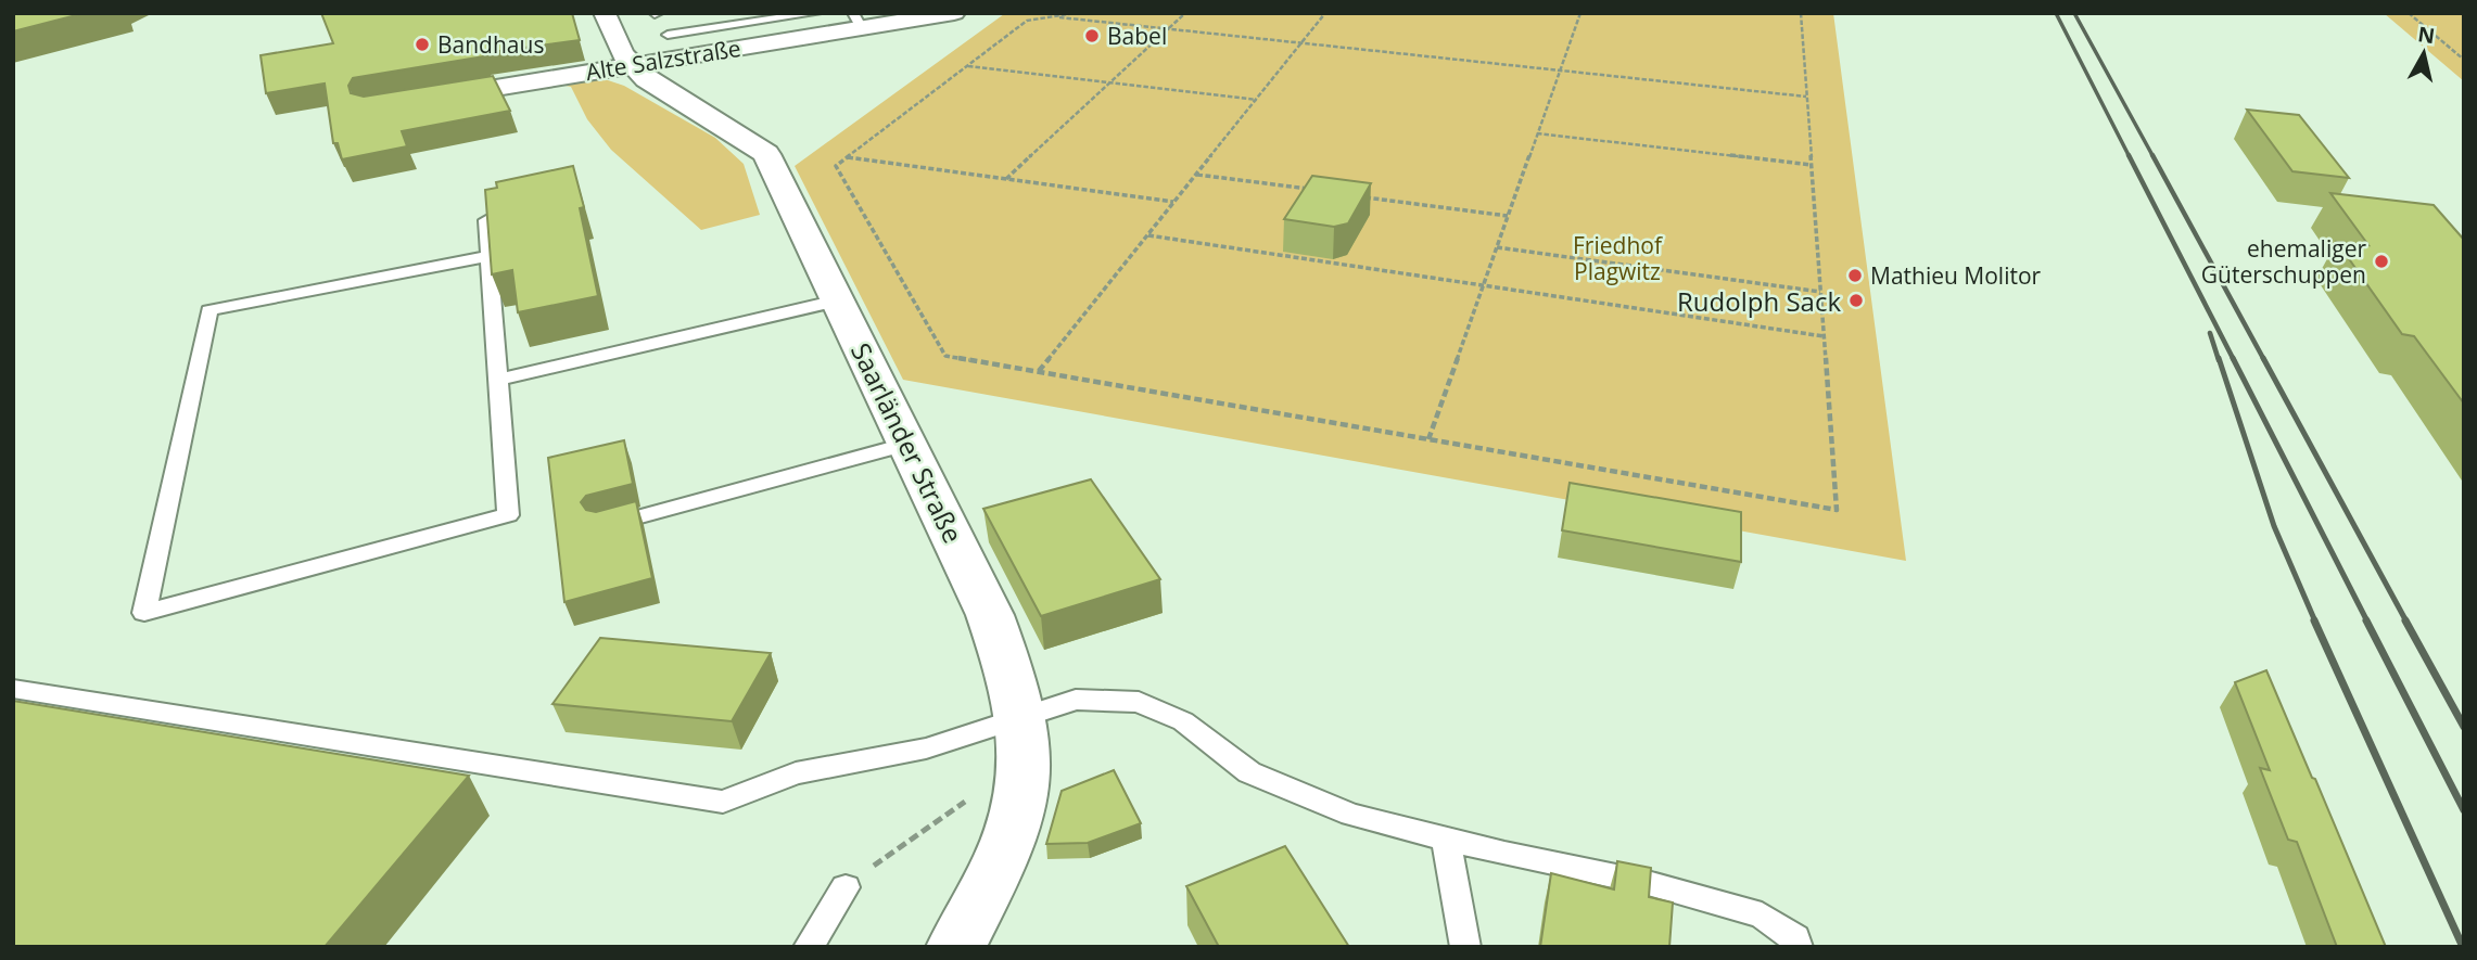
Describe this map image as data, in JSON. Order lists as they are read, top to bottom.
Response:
{
  "streets": {
    "street": ["Alte Salzstraße", "Saarländer Straße"]
  },
  "crossings": [
    ["Alte Salzstraße", "Saarländer Straße"]
  ],
  "parks": ["Friedhof Plagwitz"],
  "places": [
    "Babel",
    "Bandhaus",
    "ehemaliger Güterschuppen",
    "Mathieu Molitor",
    "Rudolph Sack"
  ],
  "north": "top"
}
